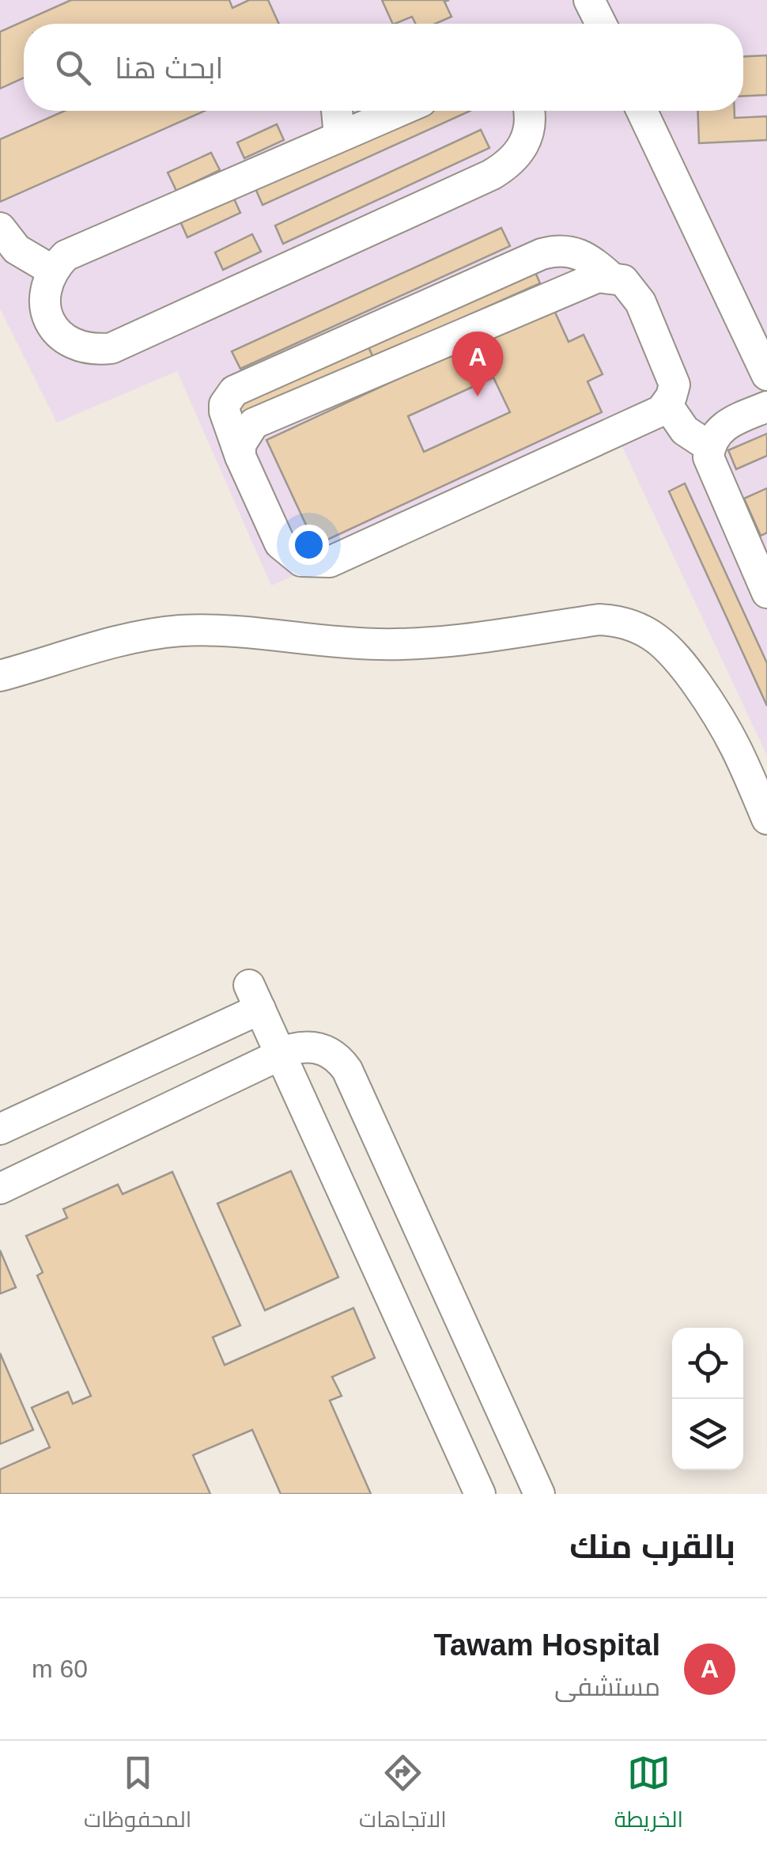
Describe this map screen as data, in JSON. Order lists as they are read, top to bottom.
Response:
{
  "page": {
    "search": "ابحث هنا",
    "pins": "A",
    "heading": "بالقرب منك",
    "list": [
      {
        "mark": "A",
        "name": "Tawam Hospital",
        "note": "مستشفى",
        "value": "60 m"
      }
    ],
    "nav": ["الخريطة", "الاتجاهات", "المحفوظات"]
  }
}
